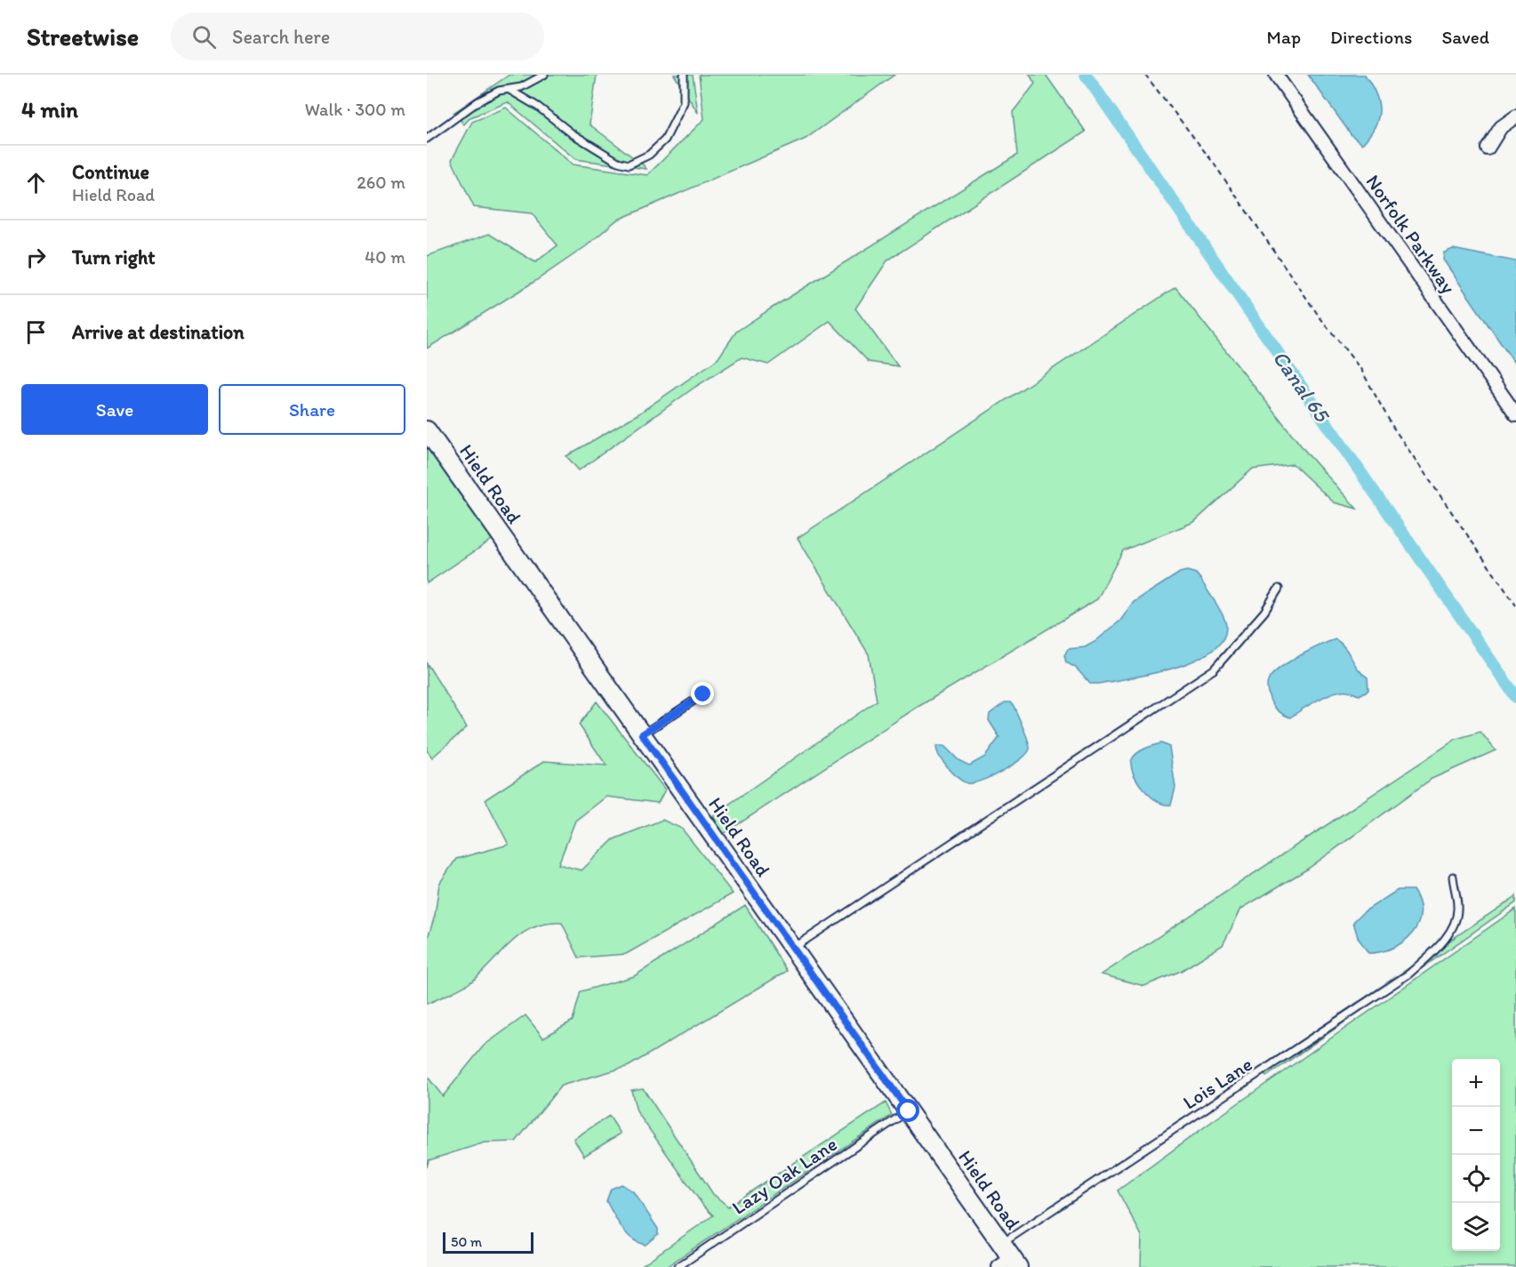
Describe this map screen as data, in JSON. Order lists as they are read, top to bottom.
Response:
{
  "streets": {
    "street": ["Norfolk Parkway", "Hield Road"],
    "lane": ["Lois Lane", "Lazy Oak Lane"]
  },
  "crossings": [
    ["Hield Road", "Lois Lane"],
    ["Hield Road", "Lazy Oak Lane"]
  ],
  "water": ["Canal 65"],
  "scale_bar": "50 m",
  "page": {
    "header": "Streetwise",
    "search": "Search here",
    "nav": ["Map", "Directions", "Saved"],
    "heading": ["4 min", "Walk · 300 m"],
    "list": [
      ["Continue", "Hield Road", "260 m"],
      ["Turn right", "40 m"],
      "Arrive at destination"
    ],
    "buttons": ["Save", "Share"],
    "map_buttons": ["+", "−"],
    "scale": "50 m"
  }
}
